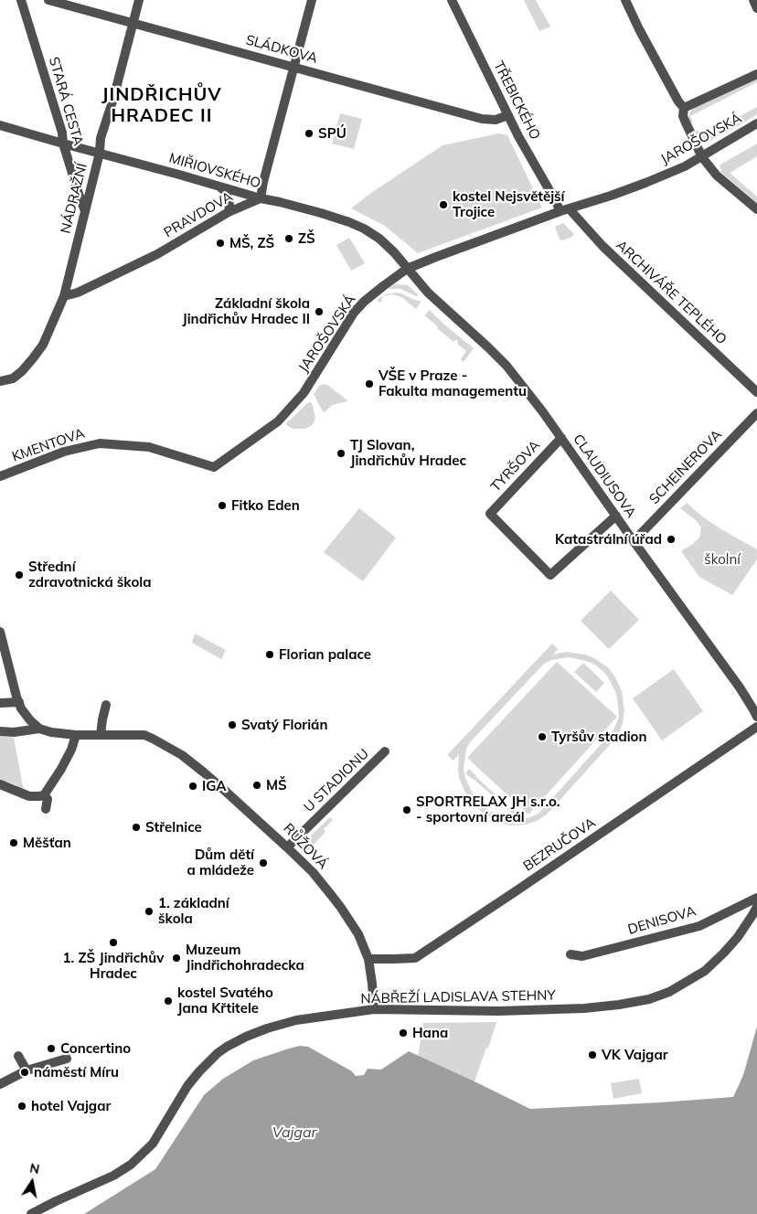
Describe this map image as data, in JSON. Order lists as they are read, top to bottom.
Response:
{
  "streets": {
    "street": [
      "SLÁDKOVA",
      "TŘEBICKÉHO",
      "STARÁ CESTA",
      "JAROŠOVSKÁ",
      "MIŘIOVSKÉHO",
      "NÁDRAŽNÍ",
      "PRAVDOVA",
      "ARCHIVÁŘE TEPLÉHO",
      "KMENTOVA",
      "TYRŠOVA",
      "SCHEINEROVA",
      "CLAUDIUSOVA",
      "U STADIONU",
      "BEZRUČOVA",
      "RŮŽOVÁ",
      "DENISOVA",
      "NÁBŘEŽÍ LADISLAVA STEHNY"
    ]
  },
  "crossings": [
    ["SLÁDKOVA", "TŘEBICKÉHO"],
    ["SLÁDKOVA", "NÁDRAŽNÍ"],
    ["TŘEBICKÉHO", "JAROŠOVSKÁ"],
    ["TŘEBICKÉHO", "ARCHIVÁŘE TEPLÉHO"],
    ["STARÁ CESTA", "MIŘIOVSKÉHO"],
    ["STARÁ CESTA", "NÁDRAŽNÍ"],
    ["JAROŠOVSKÁ", "MIŘIOVSKÉHO"],
    ["JAROŠOVSKÁ", "ARCHIVÁŘE TEPLÉHO"],
    ["JAROŠOVSKÁ", "KMENTOVA"],
    ["JAROŠOVSKÁ", "CLAUDIUSOVA"],
    ["MIŘIOVSKÉHO", "NÁDRAŽNÍ"],
    ["MIŘIOVSKÉHO", "PRAVDOVA"],
    ["MIŘIOVSKÉHO", "CLAUDIUSOVA"],
    ["NÁDRAŽNÍ", "PRAVDOVA"],
    ["TYRŠOVA", "CLAUDIUSOVA"],
    ["SCHEINEROVA", "CLAUDIUSOVA"],
    ["U STADIONU", "RŮŽOVÁ"],
    ["BEZRUČOVA", "RŮŽOVÁ"],
    ["RŮŽOVÁ", "NÁBŘEŽÍ LADISLAVA STEHNY"]
  ],
  "districts": ["JINDŘICHŮV HRADEC II"],
  "water": ["Vajgar"],
  "parks": ["školní"],
  "places": [
    "SPÚ",
    "kostel Nejsvětější Trojice",
    "ZŠ",
    "MŠ, ZŠ",
    "Základní škola Jindřichův Hradec II",
    "VŠE v Praze - Fakulta managementu",
    "TJ Slovan, Jindřichův Hradec",
    "Fitko Eden",
    "Katastrální úřad",
    "Střední zdravotnická škola",
    "Florian palace",
    "Svatý Florián",
    "Tyršův stadion",
    "MŠ",
    "IGA",
    "SPORTRELAX JH s.r.o. - sportovní areál",
    "Střelnice",
    "Měšťan",
    "Dům dětí a mládeže",
    "1. základní škola",
    "1. ZŠ Jindřichův Hradec",
    "Muzeum Jindřichohradecka",
    "kostel Svatého Jana Křtitele",
    "Hana",
    "Concertino",
    "VK Vajgar",
    "náměstí Míru",
    "hotel Vajgar"
  ],
  "north": "top"
}
